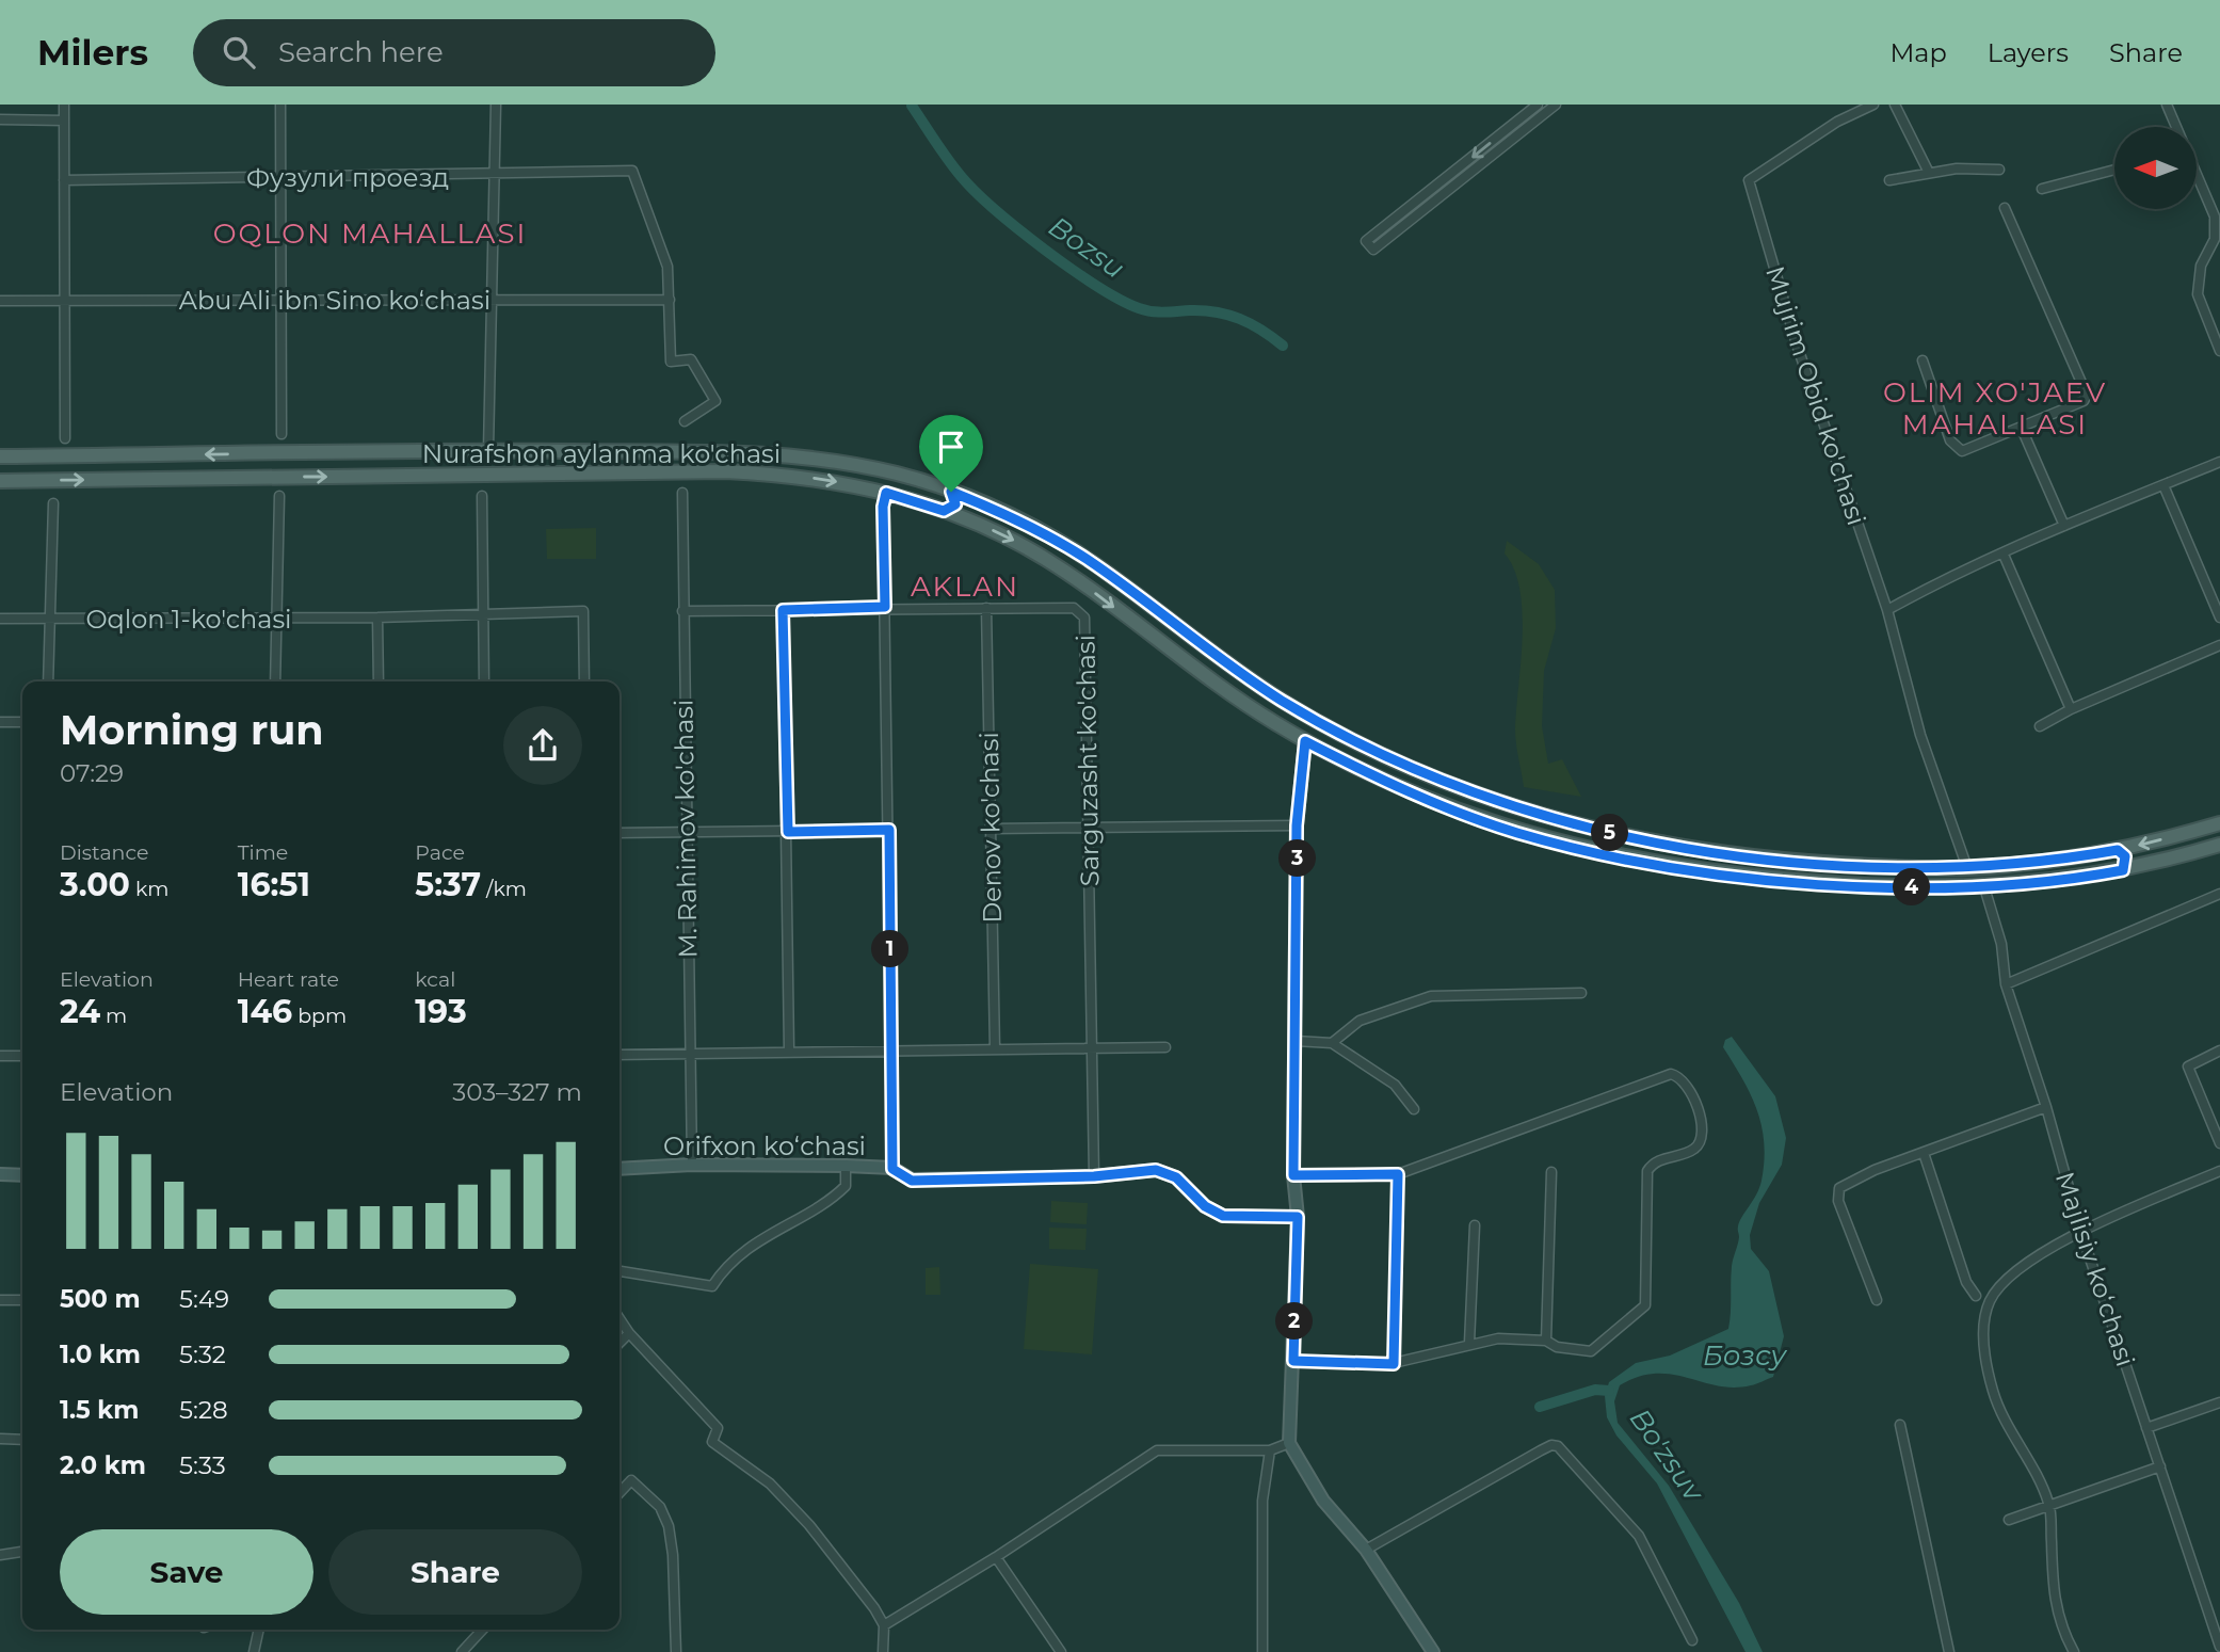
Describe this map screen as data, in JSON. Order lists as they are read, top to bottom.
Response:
{
  "streets": {
    "main road": ["Nurafshon aylanma ko'chasi"],
    "street": [
      "Фузули проезд",
      "Abu Ali ibn Sino koʻchasi",
      "Mujrim Obid ko'chasi",
      "Oqlon 1-ko'chasi",
      "Sarguzasht ko'chasi",
      "Denov ko'chasi",
      "M. Rahimov ko'chasi",
      "Orifxon koʻchasi",
      "Majlisiy koʻchasi"
    ]
  },
  "crossings": [
    ["Фузули проезд", "Abu Ali ibn Sino koʻchasi"],
    ["Mujrim Obid ko'chasi", "Nurafshon aylanma ko'chasi"],
    ["Nurafshon aylanma ko'chasi", "Majlisiy koʻchasi"],
    ["Sarguzasht ko'chasi", "Denov ko'chasi"],
    ["Sarguzasht ko'chasi", "M. Rahimov ko'chasi"],
    ["Sarguzasht ko'chasi", "Orifxon koʻchasi"],
    ["M. Rahimov ko'chasi", "Orifxon koʻchasi"]
  ],
  "districts": ["OQLON MAHALLASI", "OLIM XO'JAEV MAHALLASI", "AKLAN"],
  "water": ["Bozsu", "Бозсу", "Bo'zsuv"],
  "north": "left",
  "page": {
    "header": "Milers",
    "search": "Search here",
    "nav": ["Map", "Layers", "Share"],
    "heading": ["Morning run", "07:29"],
    "stats": [
      ["Distance", "3.00 km"],
      ["Time", "16:51"],
      ["Pace", "5:37 /km"],
      ["Elevation", "24 m"],
      ["Heart rate", "146 bpm"],
      ["kcal", "193"]
    ],
    "pins": [
      "5",
      "3",
      "4",
      "1",
      "2"
    ],
    "chart": ["Elevation", "303–327 m"],
    "list": [
      {
        "name": "500 m",
        "note": "5:49"
      },
      {
        "name": "1.0 km",
        "note": "5:32"
      },
      {
        "name": "1.5 km",
        "note": "5:28"
      },
      {
        "name": "2.0 km",
        "note": "5:33"
      }
    ],
    "buttons": ["Save", "Share"]
  }
}
